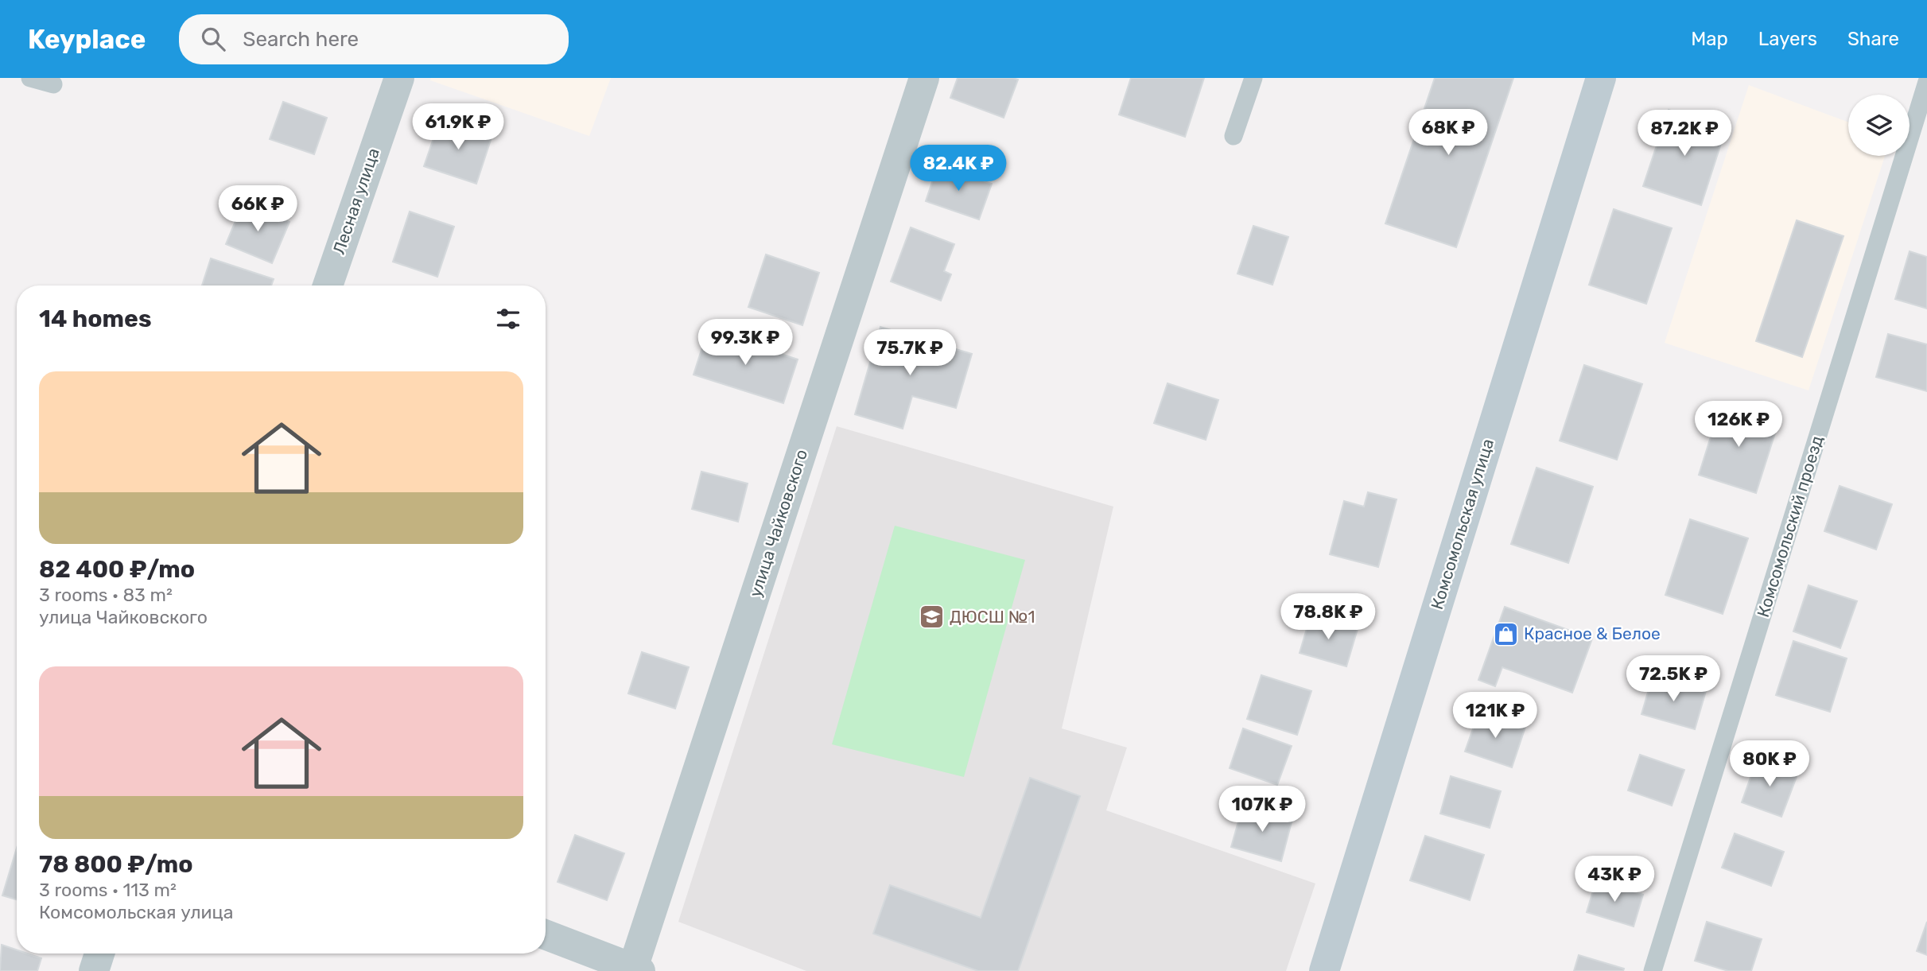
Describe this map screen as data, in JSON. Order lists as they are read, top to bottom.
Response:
{
  "streets": {
    "main road": ["Комсомольская улица"],
    "street": ["Лесная улица", "улица Чайковского"],
    "lane": ["Комсомольский проезд"]
  },
  "places": {
    "school or university": ["ДЮСШ №1"],
    "shop": ["Красное & Белое"]
  },
  "page": {
    "header": "Keyplace",
    "search": "Search here",
    "nav": ["Map", "Layers", "Share"],
    "price": [
      "61.9K ₽",
      "68K ₽",
      "87.2K ₽",
      "82.4K ₽",
      "66K ₽",
      "99.3K ₽",
      "75.7K ₽",
      "126K ₽",
      "78.8K ₽",
      "72.5K ₽",
      "121K ₽",
      "80K ₽",
      "107K ₽",
      "43K ₽"
    ],
    "heading": "14 homes",
    "list": [
      {
        "name": "82 400 ₽/mo",
        "note": "3 rooms · 83 m² · улица Чайковского"
      },
      {
        "name": "78 800 ₽/mo",
        "note": "3 rooms · 113 m² · Комсомольская улица"
      }
    ]
  }
}
